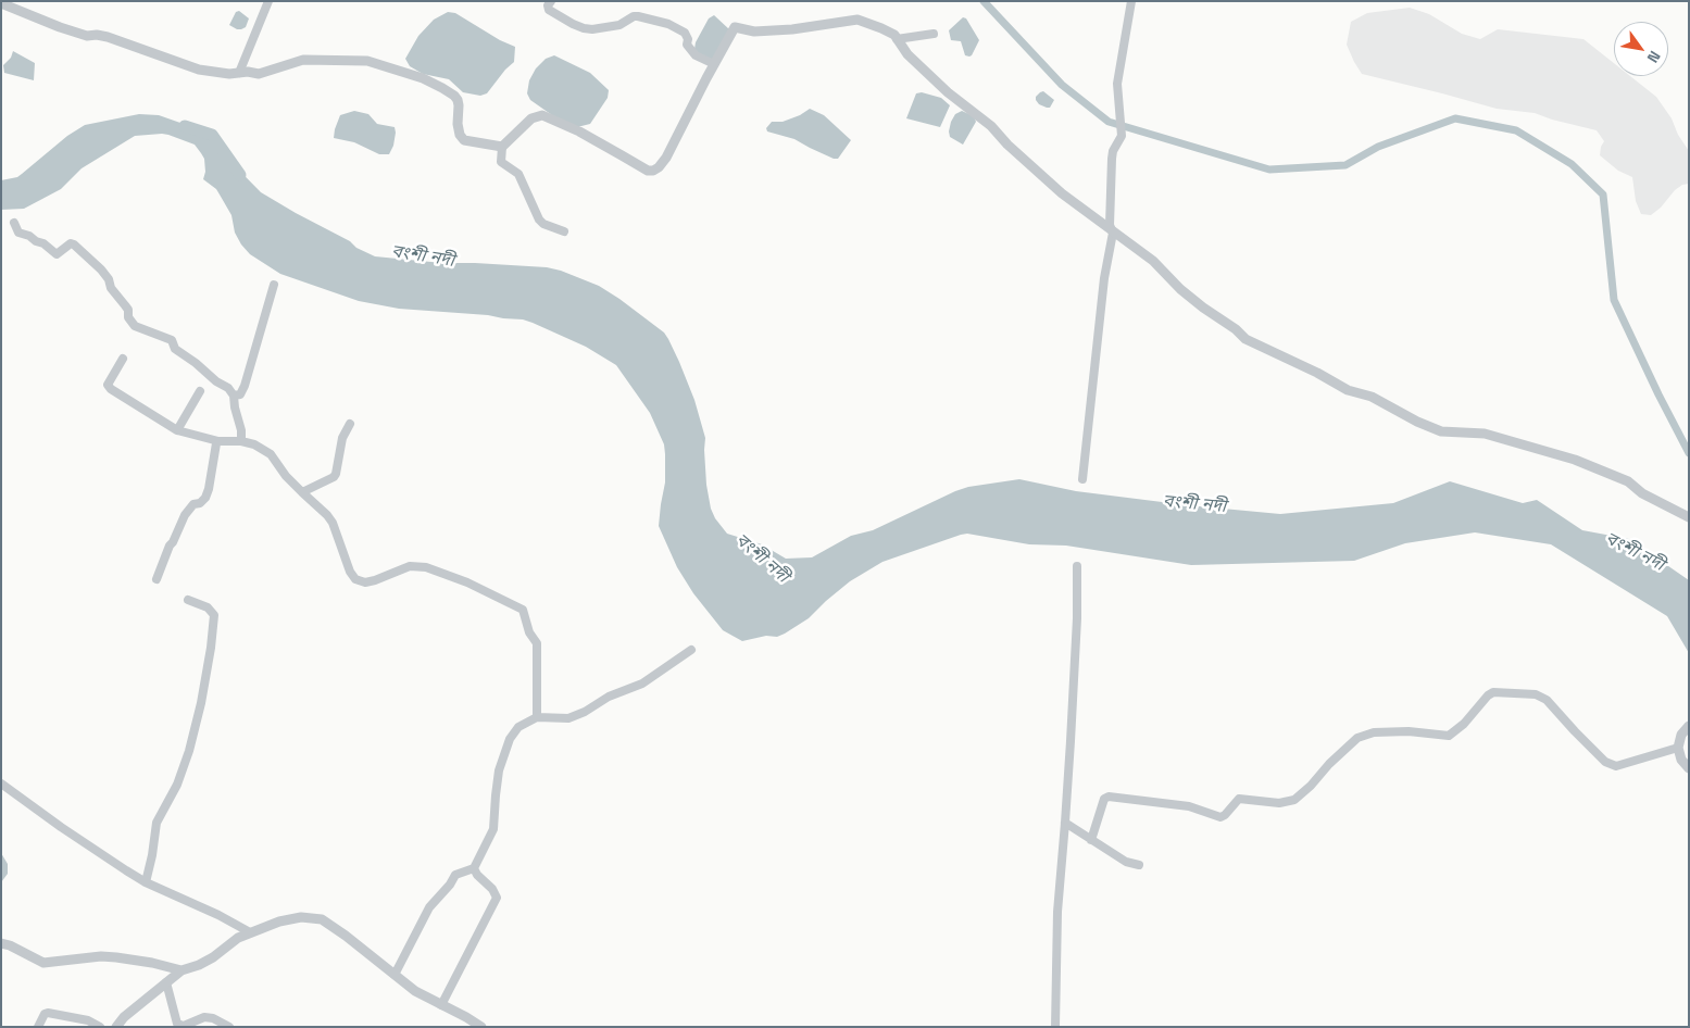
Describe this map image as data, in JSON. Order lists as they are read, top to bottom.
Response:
{
  "water": ["বংশী নদী"],
  "north": "bottom right"
}
